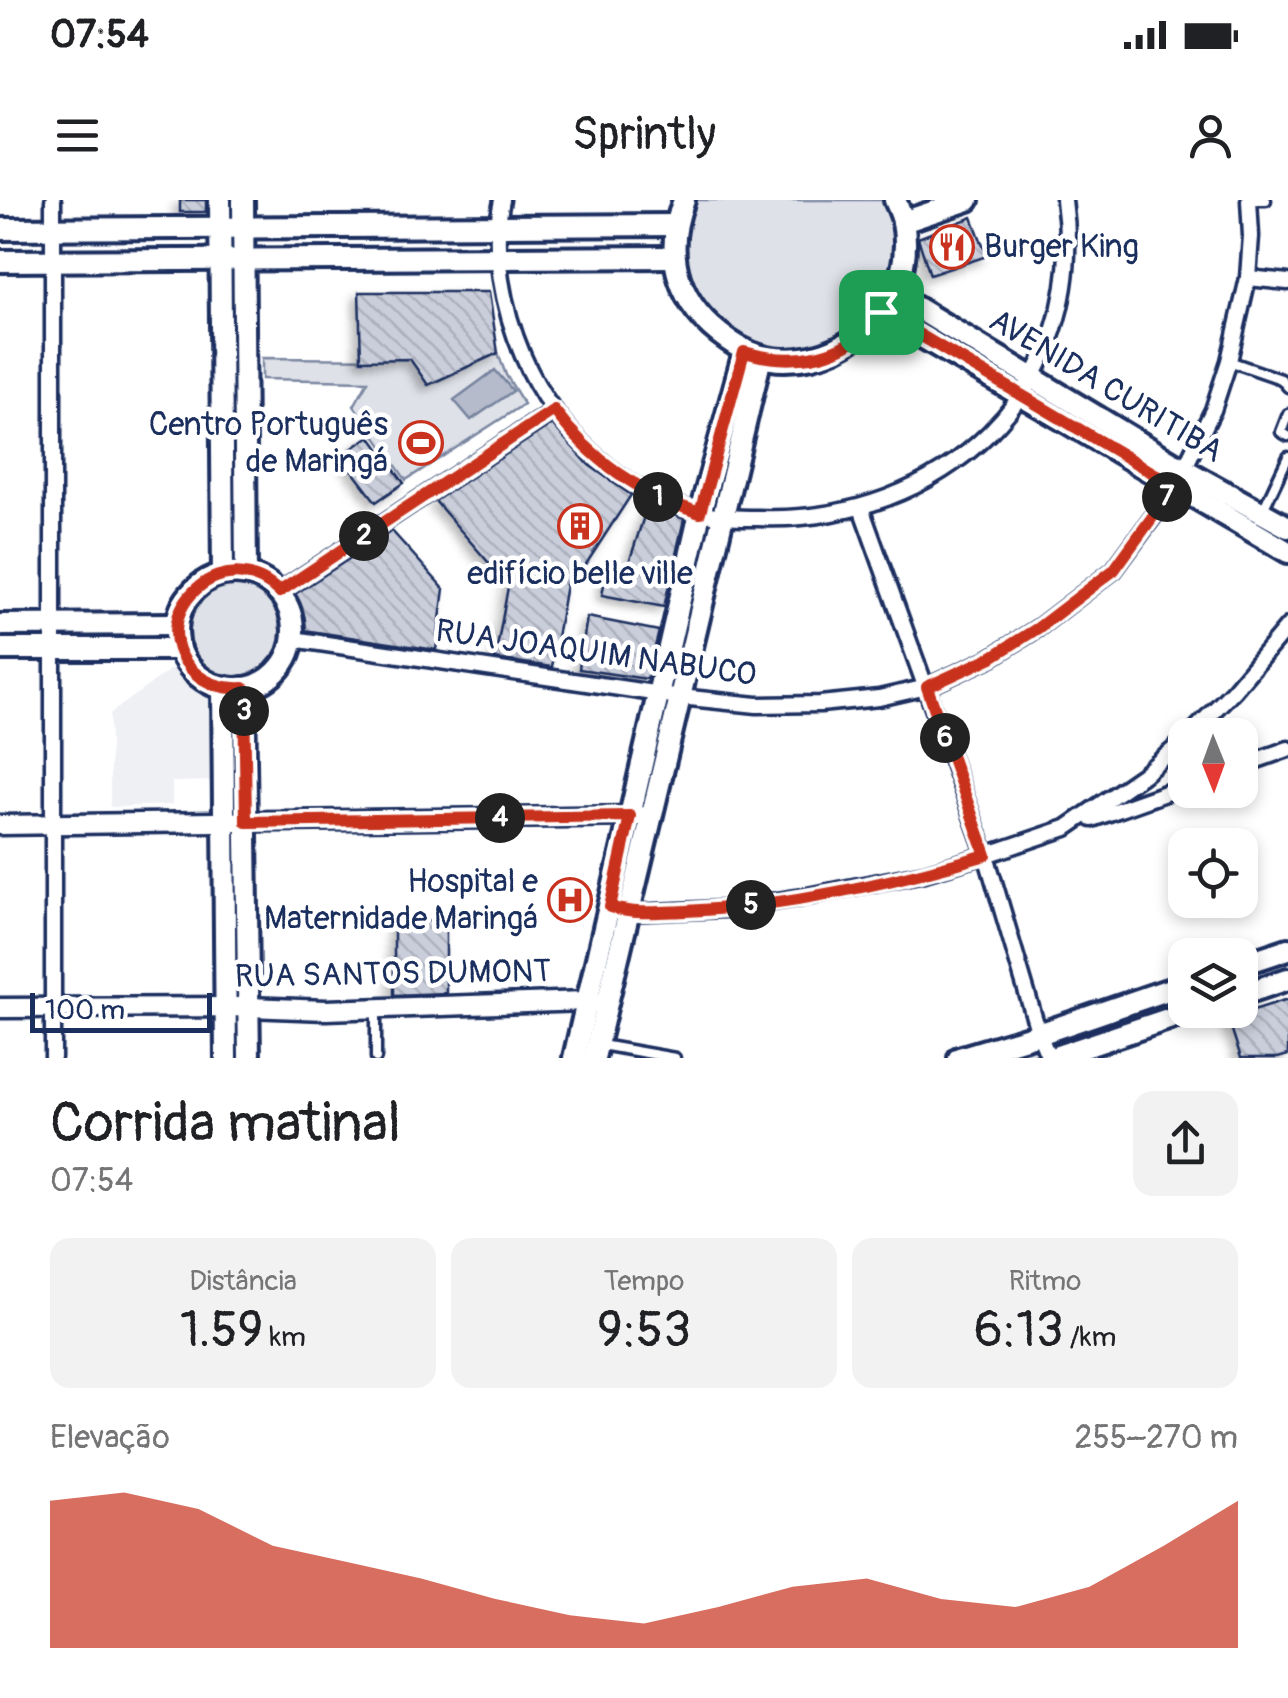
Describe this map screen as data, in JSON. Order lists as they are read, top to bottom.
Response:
{
  "streets": {
    "main road": ["AVENIDA CURITIBA"],
    "street": ["RUA JOAQUIM NABUCO", "RUA SANTOS DUMONT"]
  },
  "crossings": [
    ["AVENIDA CURITIBA", "RUA JOAQUIM NABUCO"]
  ],
  "places": {
    "restaurant": ["Burger King"],
    "sports": ["Centro Português de Maringá"],
    "building": ["edifício belle ville"],
    "hospital": ["Hospital e Maternidade Maringá"]
  },
  "scale_bar": "100 m",
  "north": "bottom",
  "page": {
    "status": "07:54",
    "header": "Sprintly",
    "pins": [
      "1",
      "7",
      "2",
      "3",
      "6",
      "4",
      "5"
    ],
    "scale": "100 m",
    "heading": ["Corrida matinal", "07:54"],
    "stats": [
      ["Distância", "1.59 km"],
      ["Tempo", "9:53"],
      ["Ritmo", "6:13 /km"]
    ],
    "chart": ["Elevação", "255–270 m"]
  }
}
